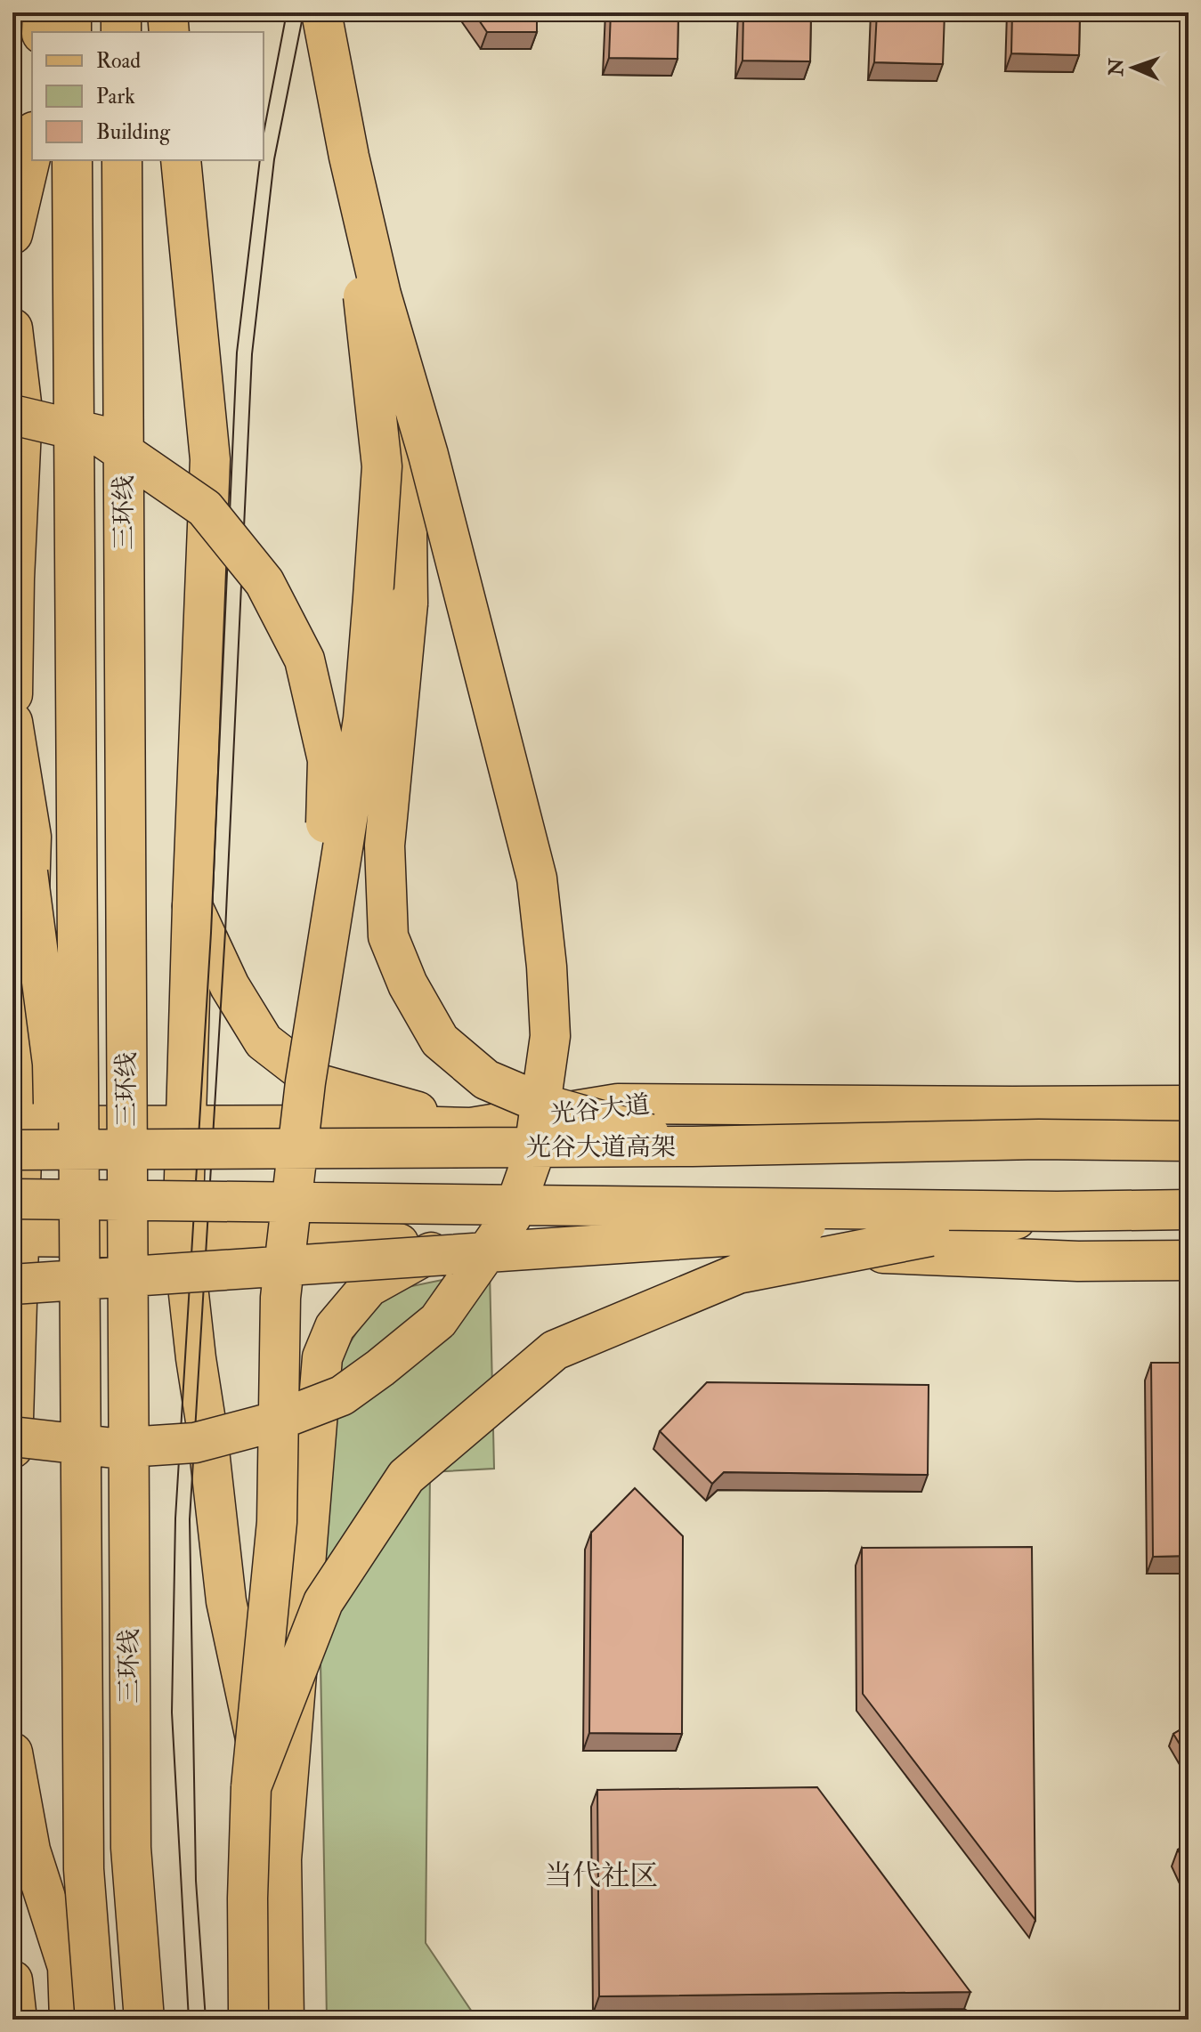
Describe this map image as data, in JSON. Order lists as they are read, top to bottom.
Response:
{
  "streets": {
    "main road": ["三环线", "光谷大道", "光谷大道高架"]
  },
  "crossings": [
    ["光谷大道", "光谷大道高架"]
  ],
  "districts": ["当代社区"],
  "legend": ["Road", "Park", "Building"],
  "north": "left"
}
